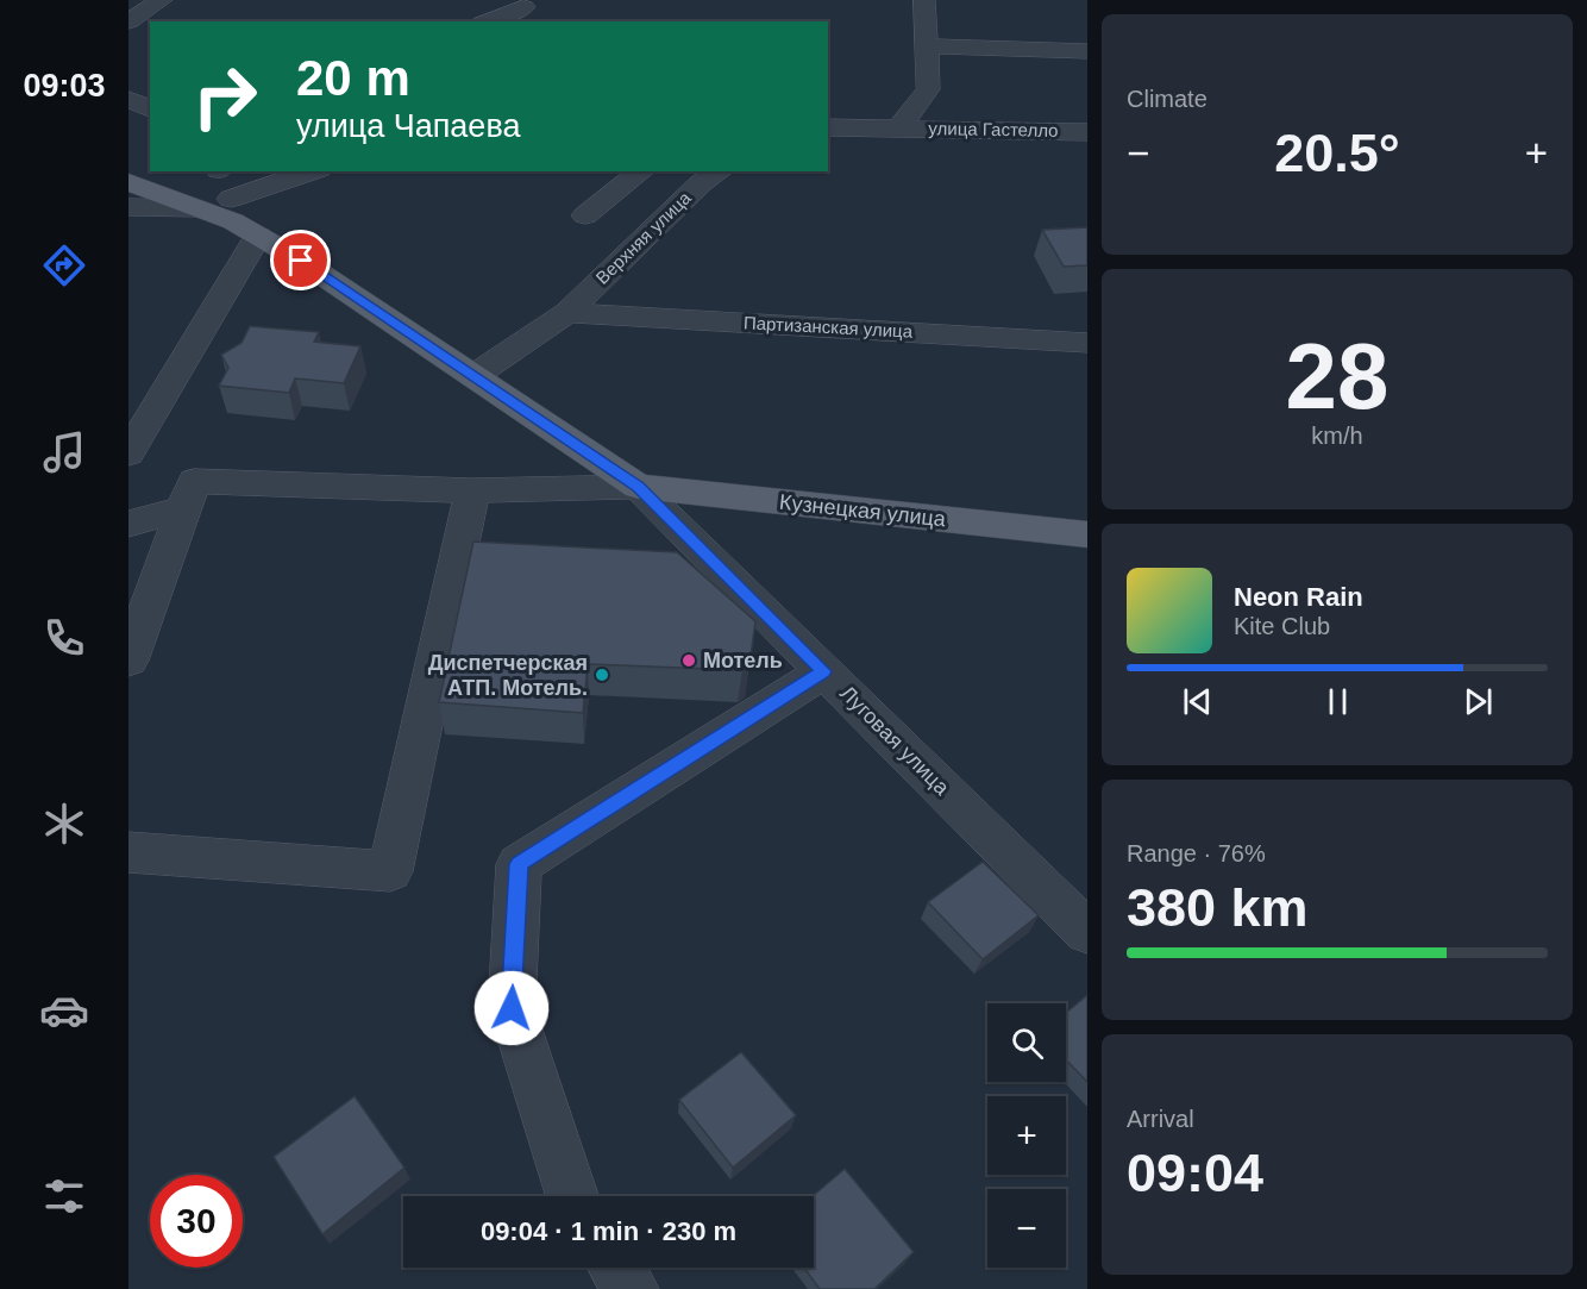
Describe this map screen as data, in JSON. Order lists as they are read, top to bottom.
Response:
{
  "streets": {
    "main road": ["Кузнецкая улица", "Луговая улица"],
    "street": ["улица Гастелло", "Верхняя улица", "Партизанская улица"]
  },
  "crossings": [
    ["Верхняя улица", "Партизанская улица"],
    ["Верхняя улица", "Луговая улица"],
    ["Кузнецкая улица", "Луговая улица"]
  ],
  "places": ["Мотель", "Диспетчерская АТП. Мотель."],
  "page": {
    "tabs": "09:03",
    "tile": [
      "Climate",
      ["28", "km/h"],
      ["Range · 76%", "380 km"],
      ["Arrival", "09:04"]
    ],
    "turn": ["20 m", "улица Чапаева"],
    "heat": ["−", "20.5°", "+"],
    "song": ["Neon Rain", "Kite Club"],
    "map_buttons": ["+", "−"],
    "limit": "30",
    "trip": "09:04 · 1 min · 230 m"
  }
}
